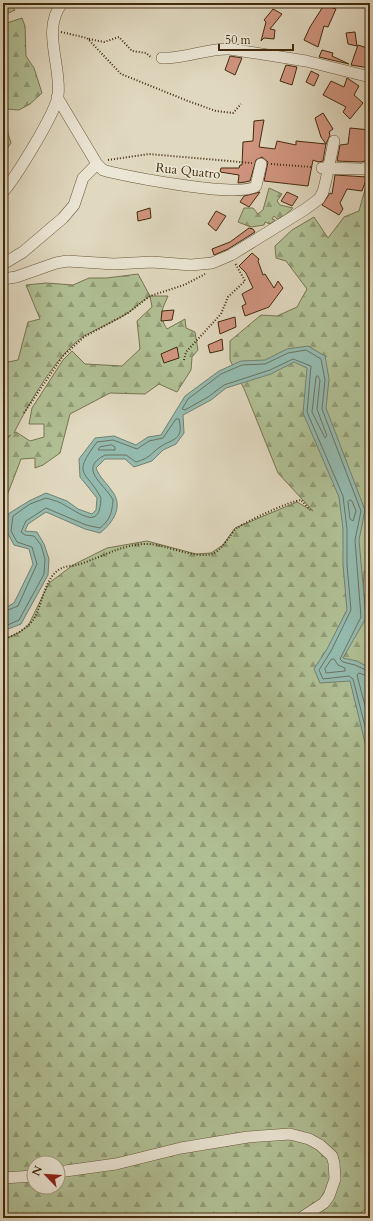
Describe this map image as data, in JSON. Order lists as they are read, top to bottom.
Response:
{
  "streets": {
    "street": ["Rua Quatro"]
  },
  "scale_bar": "50 m",
  "north": "top left"
}
